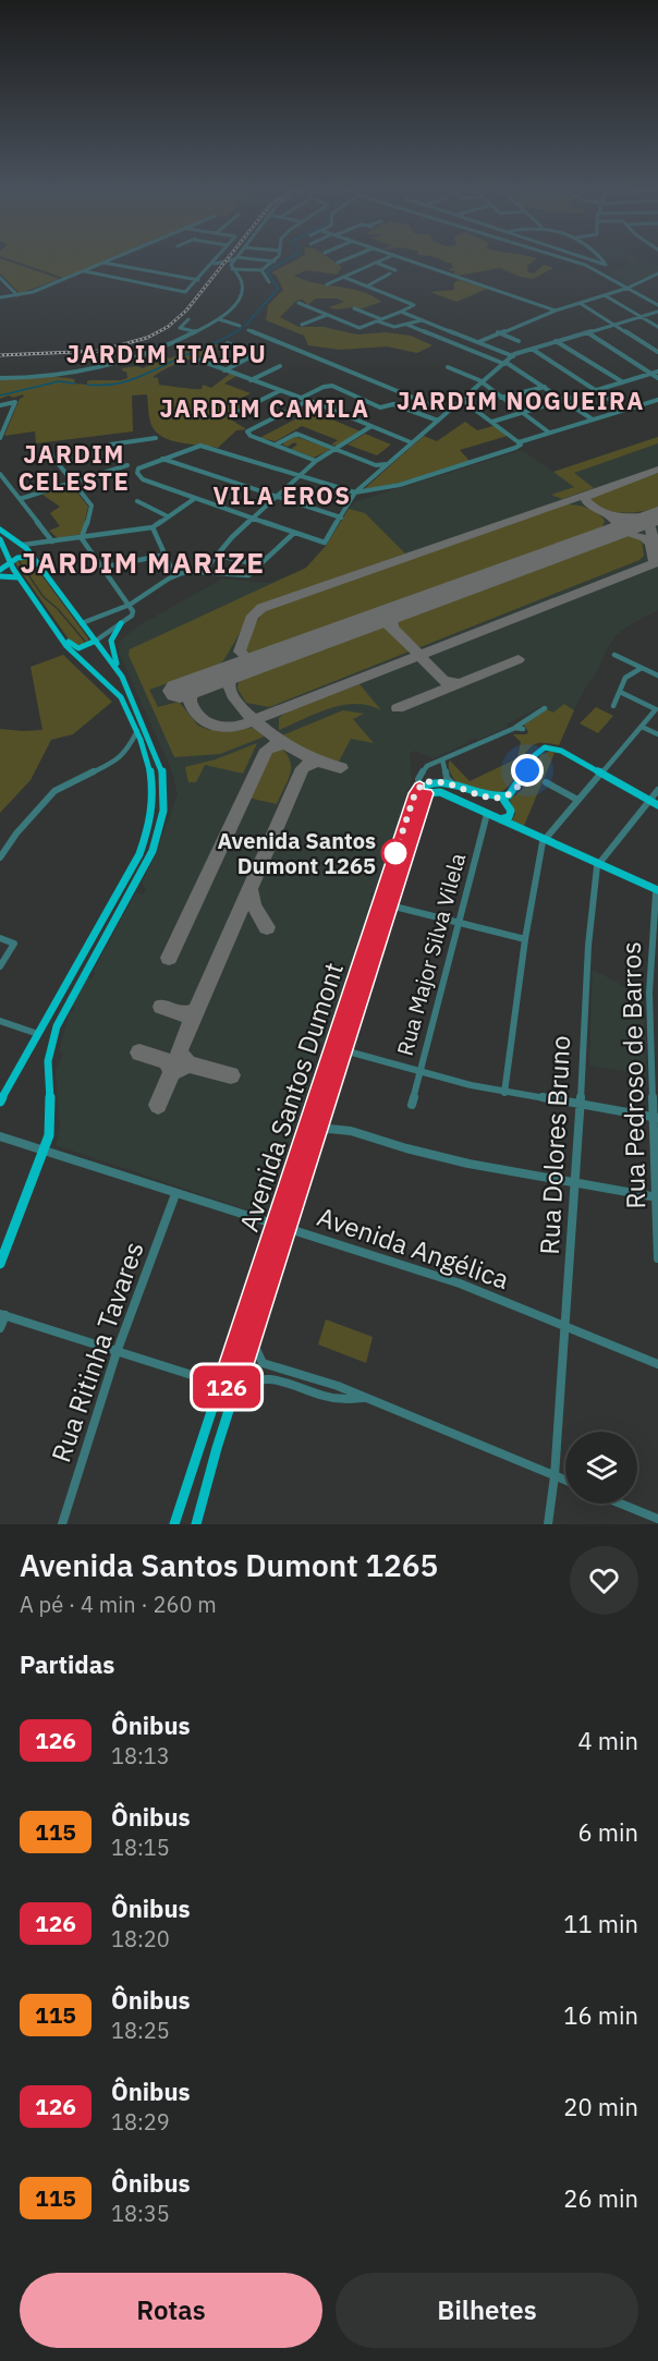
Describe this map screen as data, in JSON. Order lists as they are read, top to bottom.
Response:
{
  "streets": {
    "main road": ["Avenida Santos Dumont"],
    "street": [
      "Rua Major Silva Vilela",
      "Rua Pedroso de Barros",
      "Rua Dolores Bruno",
      "Avenida Angélica",
      "Rua Ritinha Tavares"
    ]
  },
  "crossings": [
    ["Rua Major Silva Vilela", "Avenida Santos Dumont"],
    ["Avenida Santos Dumont", "Avenida Angélica"],
    ["Rua Dolores Bruno", "Avenida Angélica"],
    ["Avenida Angélica", "Rua Ritinha Tavares"]
  ],
  "districts": [
    "JARDIM ITAIPU",
    "JARDIM NOGUEIRA",
    "JARDIM CAMILA",
    "JARDIM CELESTE",
    "VILA EROS",
    "JARDIM MARIZE"
  ],
  "places": ["Avenida Santos Dumont 1265"],
  "lines": ["bus line 126"],
  "page": {
    "on_map": "126",
    "heading": [
      ["Avenida Santos Dumont 1265", "A pé · 4 min · 260 m"],
      "Partidas"
    ],
    "list": [
      {
        "mark": "126",
        "name": "Ônibus",
        "note": "18:13",
        "value": "4 min"
      },
      {
        "mark": "115",
        "name": "Ônibus",
        "note": "18:15",
        "value": "6 min"
      },
      {
        "mark": "126",
        "name": "Ônibus",
        "note": "18:20",
        "value": "11 min"
      },
      {
        "mark": "115",
        "name": "Ônibus",
        "note": "18:25",
        "value": "16 min"
      },
      {
        "mark": "126",
        "name": "Ônibus",
        "note": "18:29",
        "value": "20 min"
      },
      {
        "mark": "115",
        "name": "Ônibus",
        "note": "18:35",
        "value": "26 min"
      }
    ],
    "buttons": ["Rotas", "Bilhetes"]
  }
}
